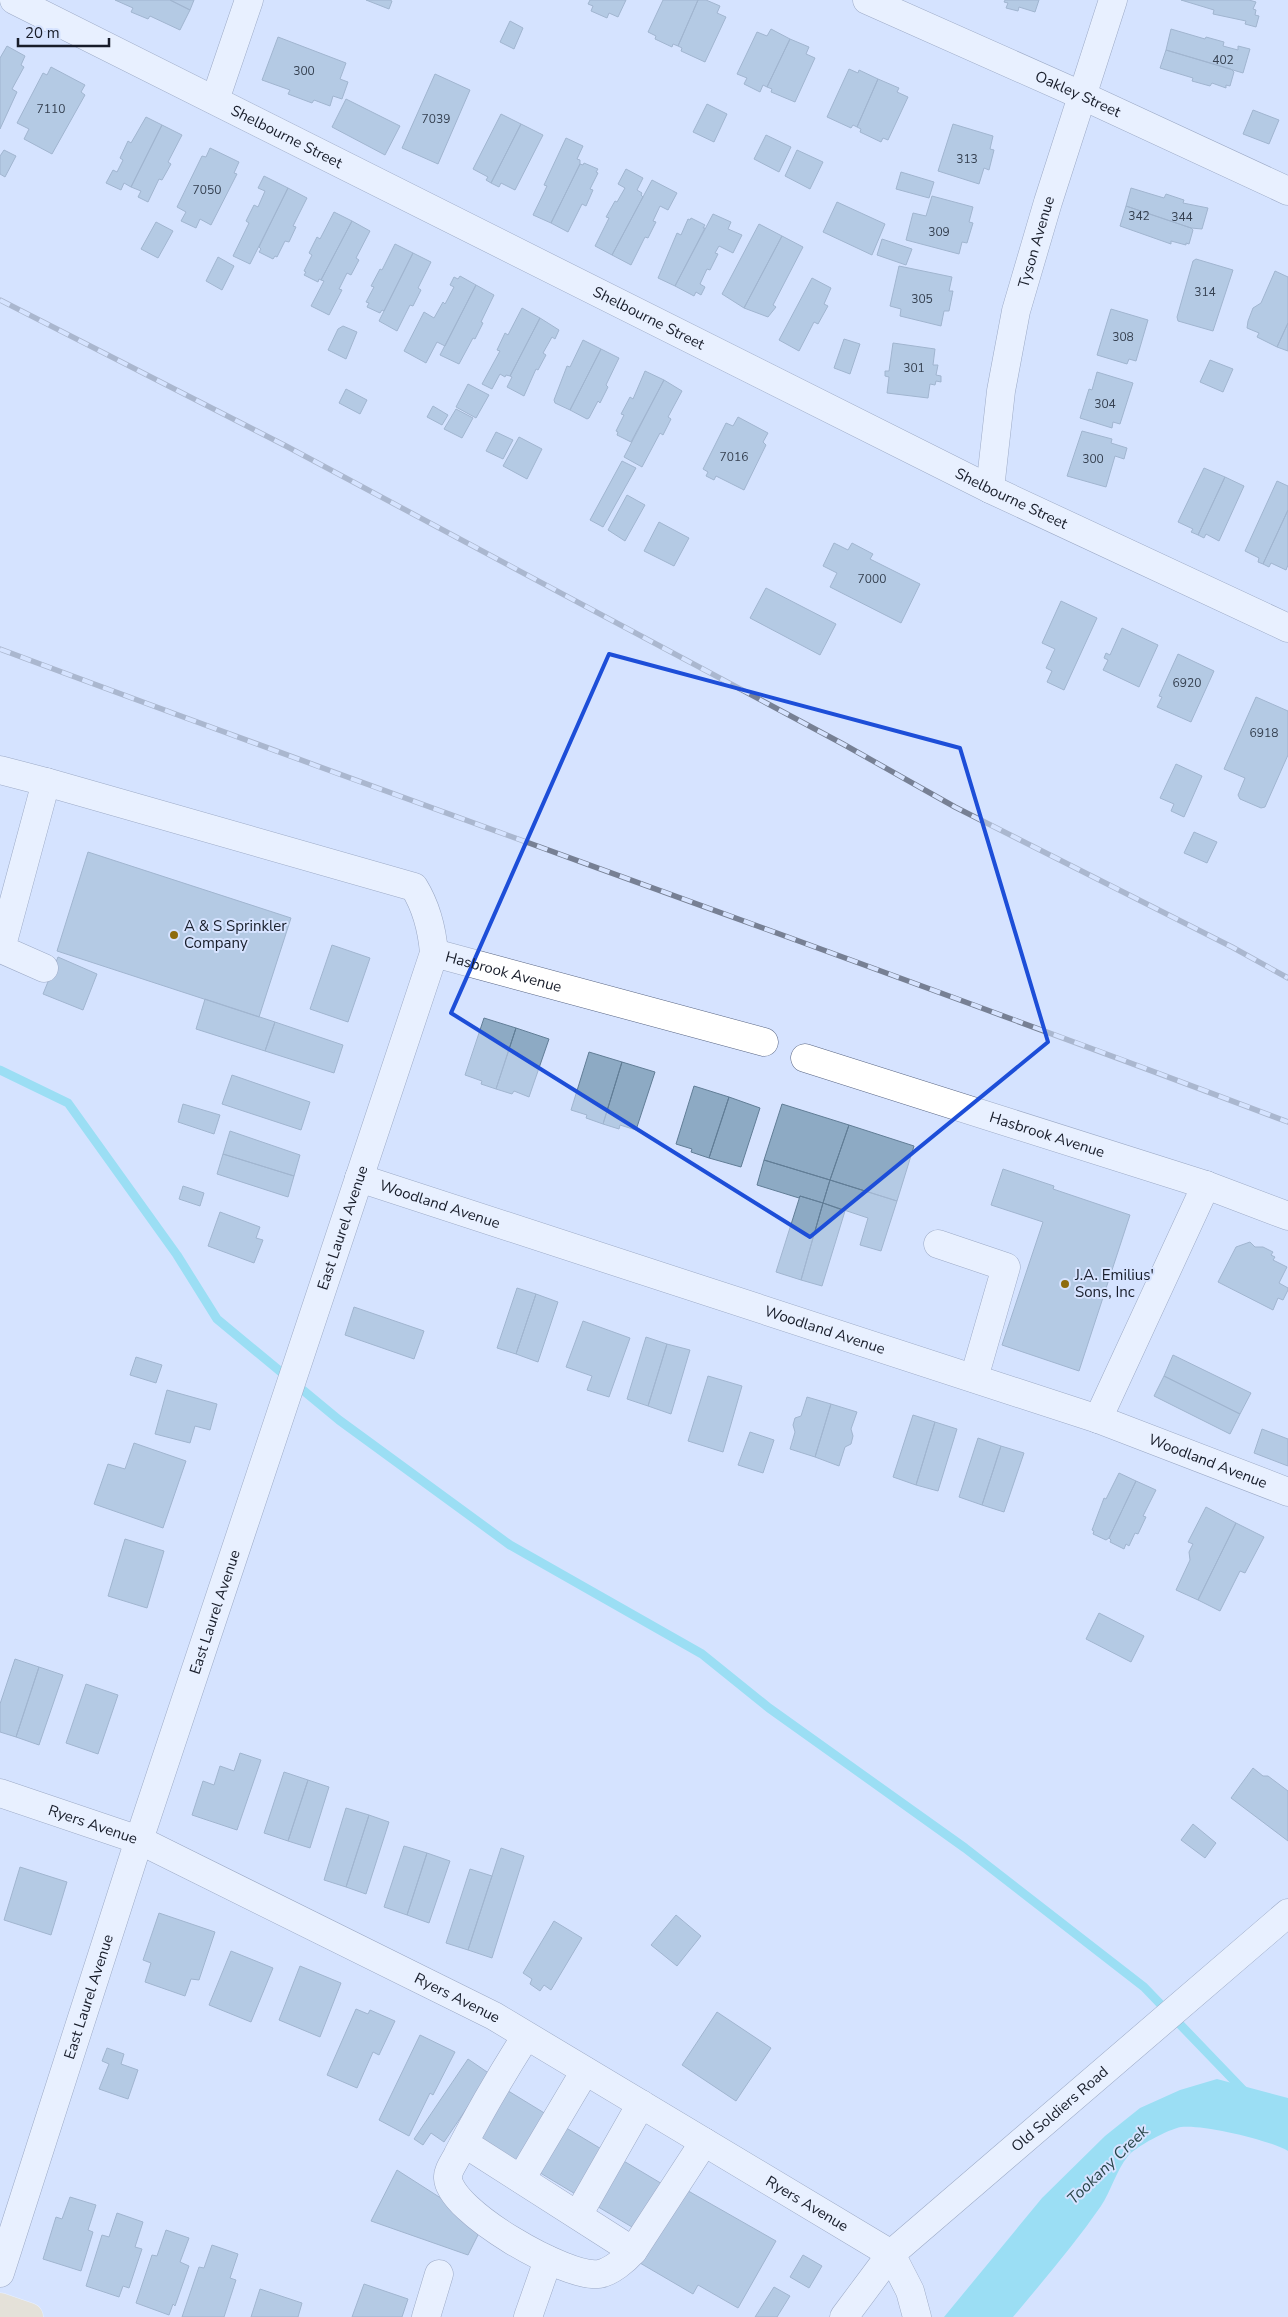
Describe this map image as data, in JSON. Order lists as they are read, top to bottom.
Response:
{
  "streets": {
    "street": [
      "Oakley Street",
      "Shelbourne Street",
      "Tyson Avenue",
      "Hasbrook Avenue",
      "Woodland Avenue",
      "East Laurel Avenue",
      "Ryers Avenue",
      "Old Soldiers Road"
    ]
  },
  "crossings": [
    ["Oakley Street", "Tyson Avenue"],
    ["Shelbourne Street", "Tyson Avenue"],
    ["Hasbrook Avenue", "East Laurel Avenue"],
    ["Woodland Avenue", "East Laurel Avenue"],
    ["East Laurel Avenue", "Ryers Avenue"],
    ["Ryers Avenue", "Old Soldiers Road"]
  ],
  "water": ["Tookany Creek"],
  "places": ["A & S Sprinkler Company", "J.A. Emilius' Sons, Inc"],
  "house_numbers": [
    "402",
    "300",
    "7110",
    "7039",
    "313",
    "7050",
    "342",
    "344",
    "309",
    "314",
    "305",
    "308",
    "301",
    "304",
    "7016",
    "300",
    "7000",
    "6920",
    "6918"
  ],
  "scale_bar": "20 m"
}
